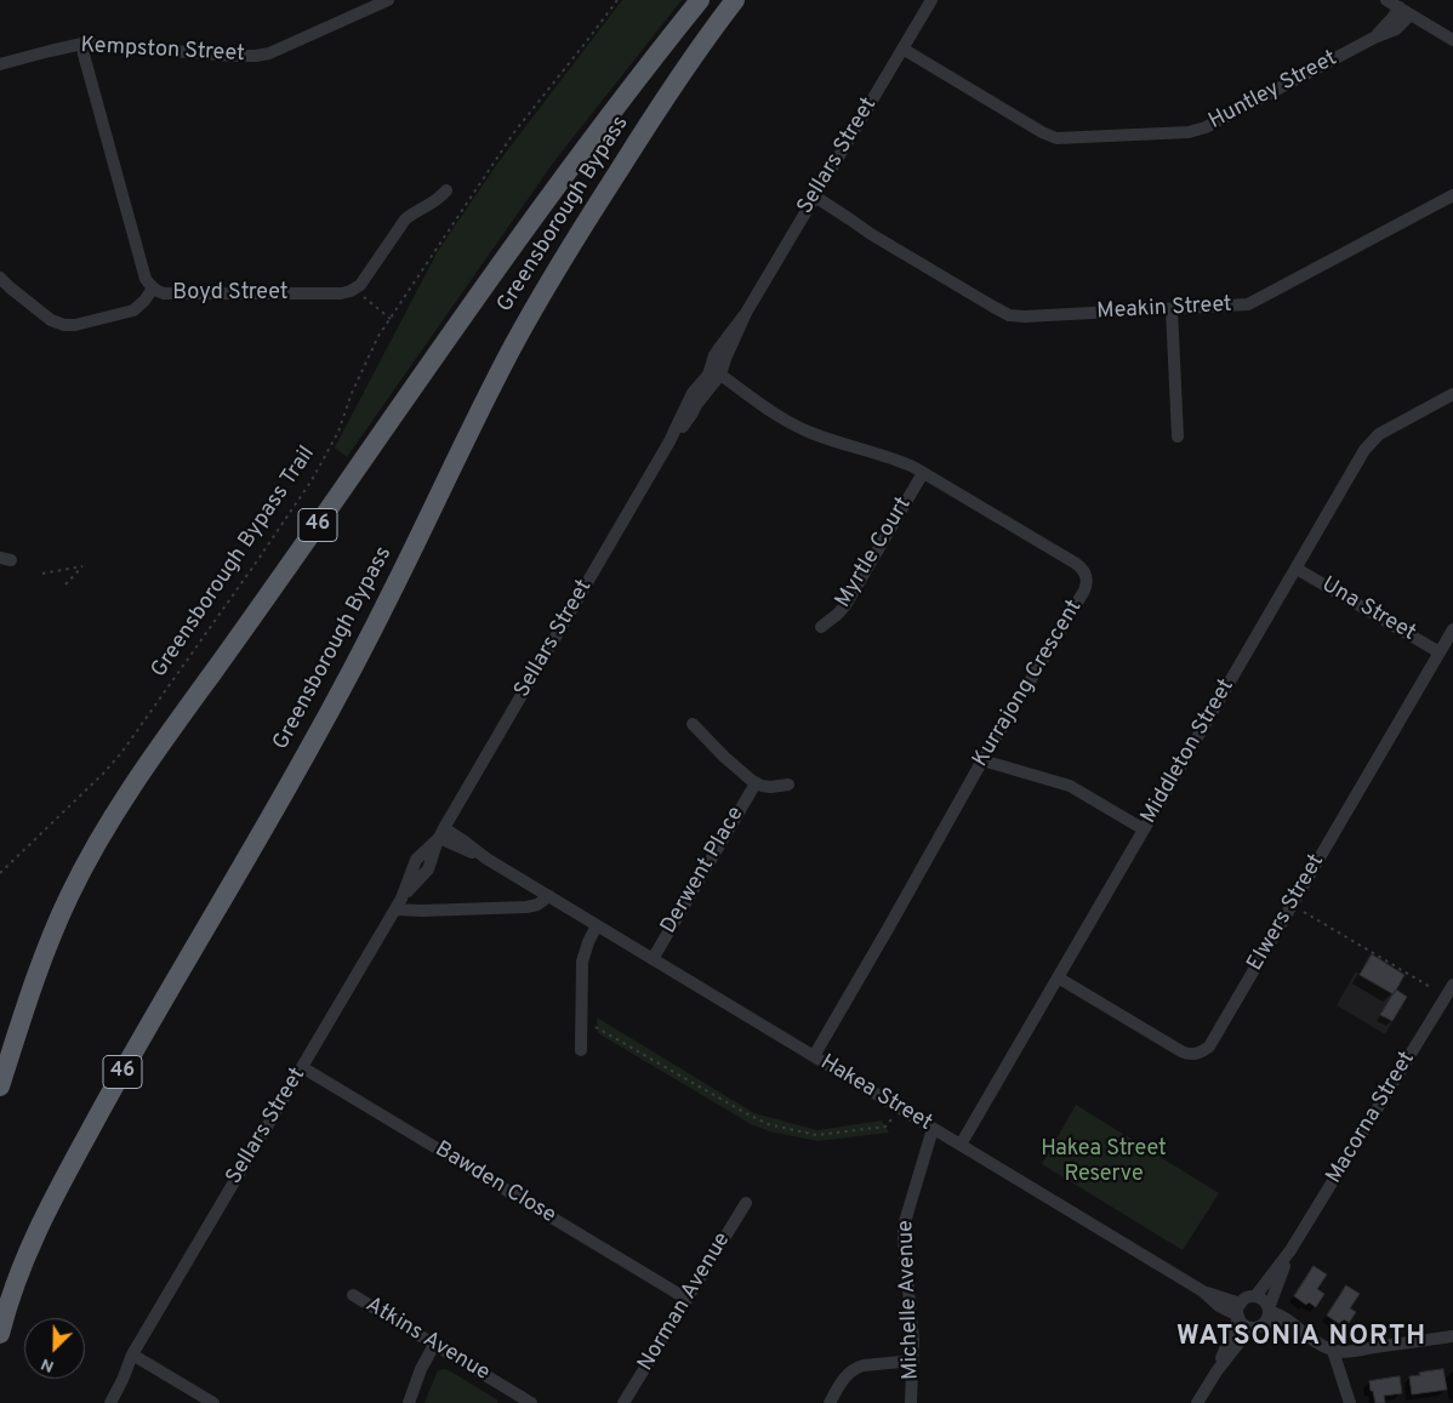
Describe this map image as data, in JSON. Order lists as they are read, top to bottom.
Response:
{
  "streets": {
    "highway": ["Greensborough Bypass", "46"],
    "street": [
      "Kempston Street",
      "Huntley Street",
      "Sellars Street",
      "Boyd Street",
      "Meakin Street",
      "Myrtle Court",
      "Una Street",
      "Kurrajong Crescent",
      "Middleton Street",
      "Derwent Place",
      "Elwers Street",
      "Hakea Street",
      "Macorna Street",
      "Bawden Close",
      "Michelle Avenue",
      "Norman Avenue",
      "Atkins Avenue"
    ],
    "path": ["Greensborough Bypass Trail"]
  },
  "crossings": [
    ["Kempston Street", "Boyd Street"],
    ["Huntley Street", "Sellars Street"],
    ["Sellars Street", "Meakin Street"],
    ["Sellars Street", "Kurrajong Crescent"],
    ["Sellars Street", "Hakea Street"],
    ["Sellars Street", "Bawden Close"],
    ["Myrtle Court", "Kurrajong Crescent"],
    ["Una Street", "Middleton Street"],
    ["Una Street", "Elwers Street"],
    ["Kurrajong Crescent", "Hakea Street"],
    ["Middleton Street", "Elwers Street"],
    ["Middleton Street", "Hakea Street"],
    ["Derwent Place", "Hakea Street"],
    ["Hakea Street", "Macorna Street"],
    ["Hakea Street", "Michelle Avenue"],
    ["Bawden Close", "Norman Avenue"]
  ],
  "districts": ["WATSONIA NORTH"],
  "parks": ["Hakea Street Reserve"],
  "north": "bottom left"
}
